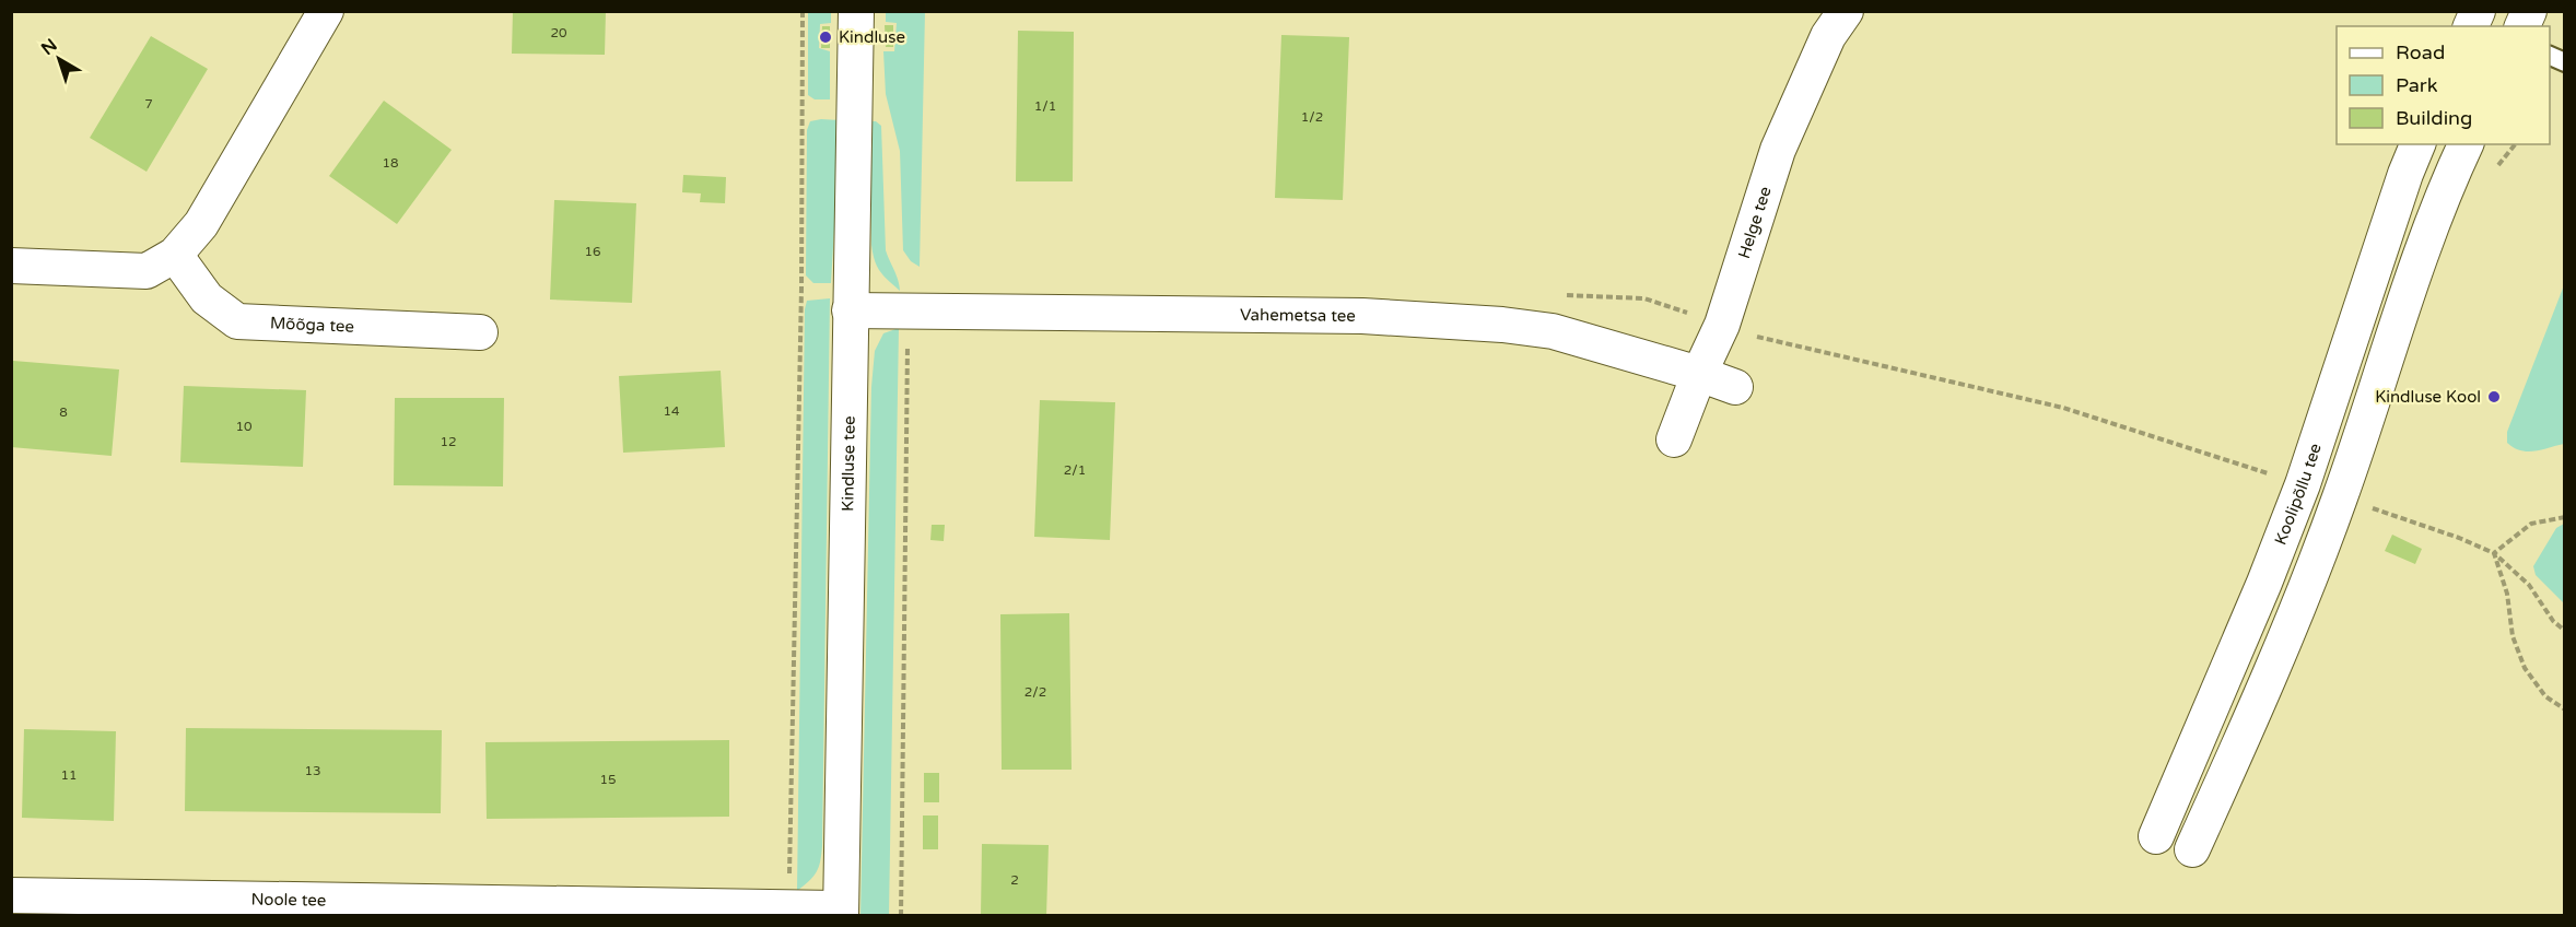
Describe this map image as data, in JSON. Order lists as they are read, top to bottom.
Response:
{
  "streets": {
    "street": [
      "Helge tee",
      "Vahemetsa tee",
      "Mõõga tee",
      "Kindluse tee",
      "Koolipõllu tee",
      "Noole tee"
    ]
  },
  "crossings": [
    ["Helge tee", "Vahemetsa tee"],
    ["Vahemetsa tee", "Kindluse tee"],
    ["Kindluse tee", "Noole tee"]
  ],
  "places": ["Kindluse", "Kindluse Kool"],
  "house_numbers": [
    "20",
    "7",
    "1/1",
    "1/2",
    "18",
    "16",
    "14",
    "8",
    "10",
    "12",
    "2/1",
    "2/2",
    "13",
    "11",
    "15",
    "2"
  ],
  "legend": ["Road", "Park", "Building"],
  "north": "top left"
}
